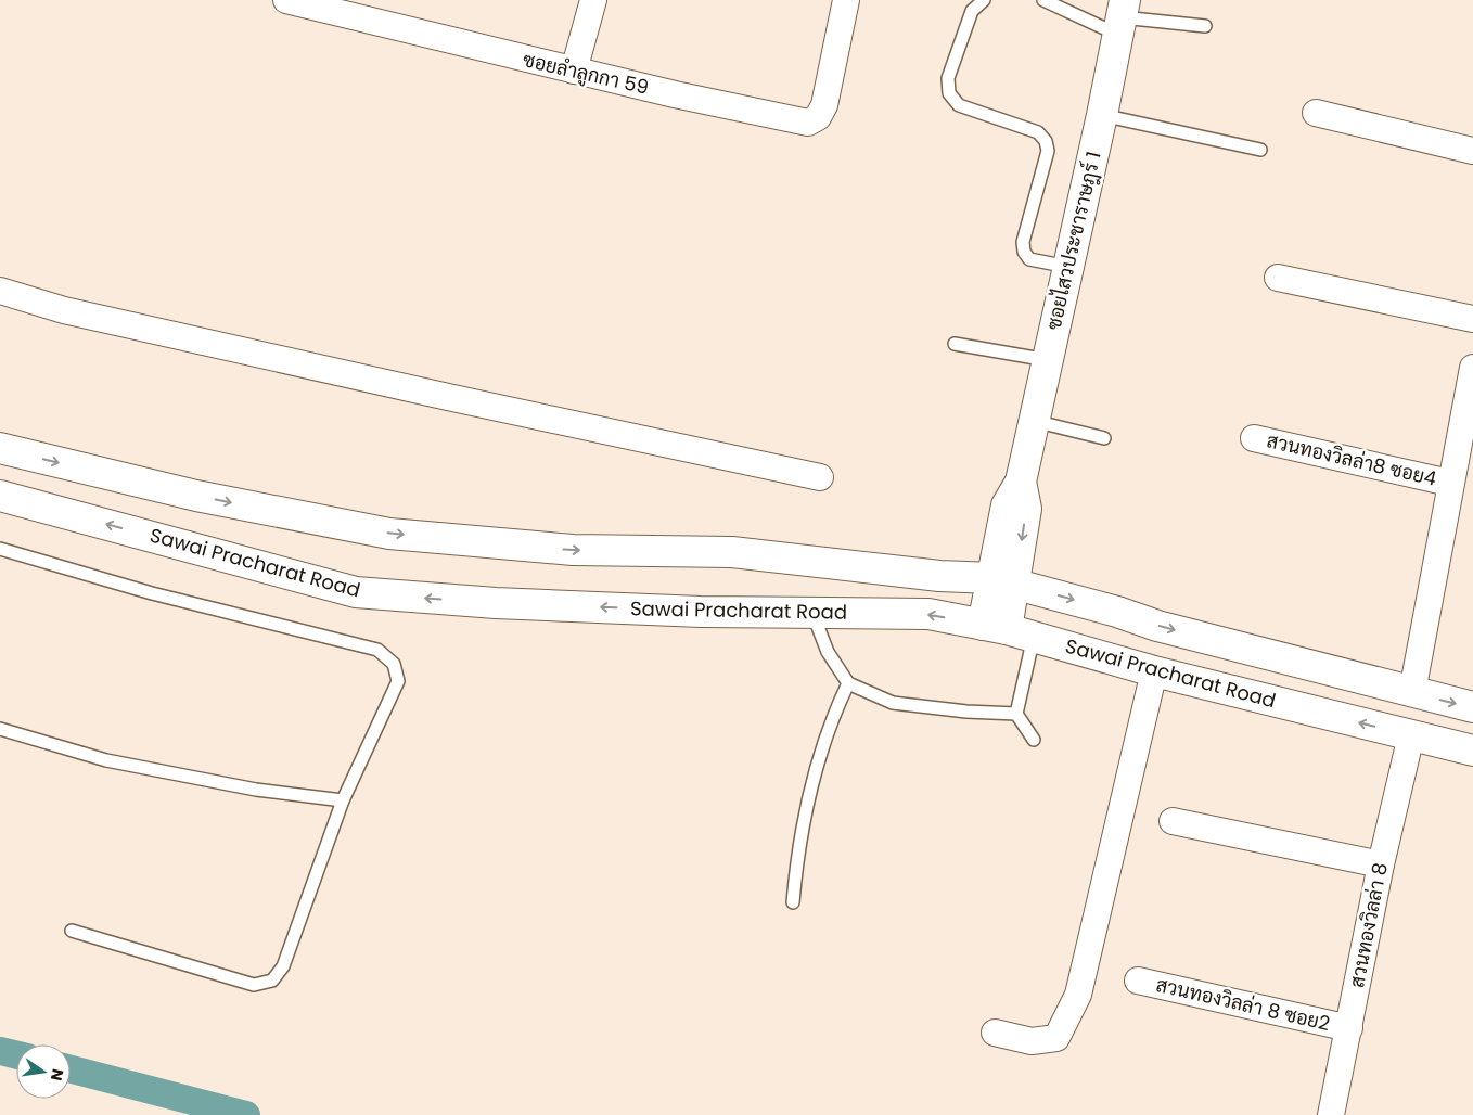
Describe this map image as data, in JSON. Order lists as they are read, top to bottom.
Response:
{
  "streets": {
    "main road": ["ซอยไสวประชาราษฎร์ 1", "Sawai Pracharat Road"],
    "street": [
      "ซอยลำลูกกา 59",
      "สวนทองวิลล่า8 ซอย4",
      "สวนทองวิลล่า 8",
      "สวนทองวิลล่า 8 ซอย2"
    ]
  },
  "crossings": [
    ["Sawai Pracharat Road", "สวนทองวิลล่า 8"],
    ["สวนทองวิลล่า 8", "สวนทองวิลล่า 8 ซอย2"]
  ],
  "north": "right"
}
